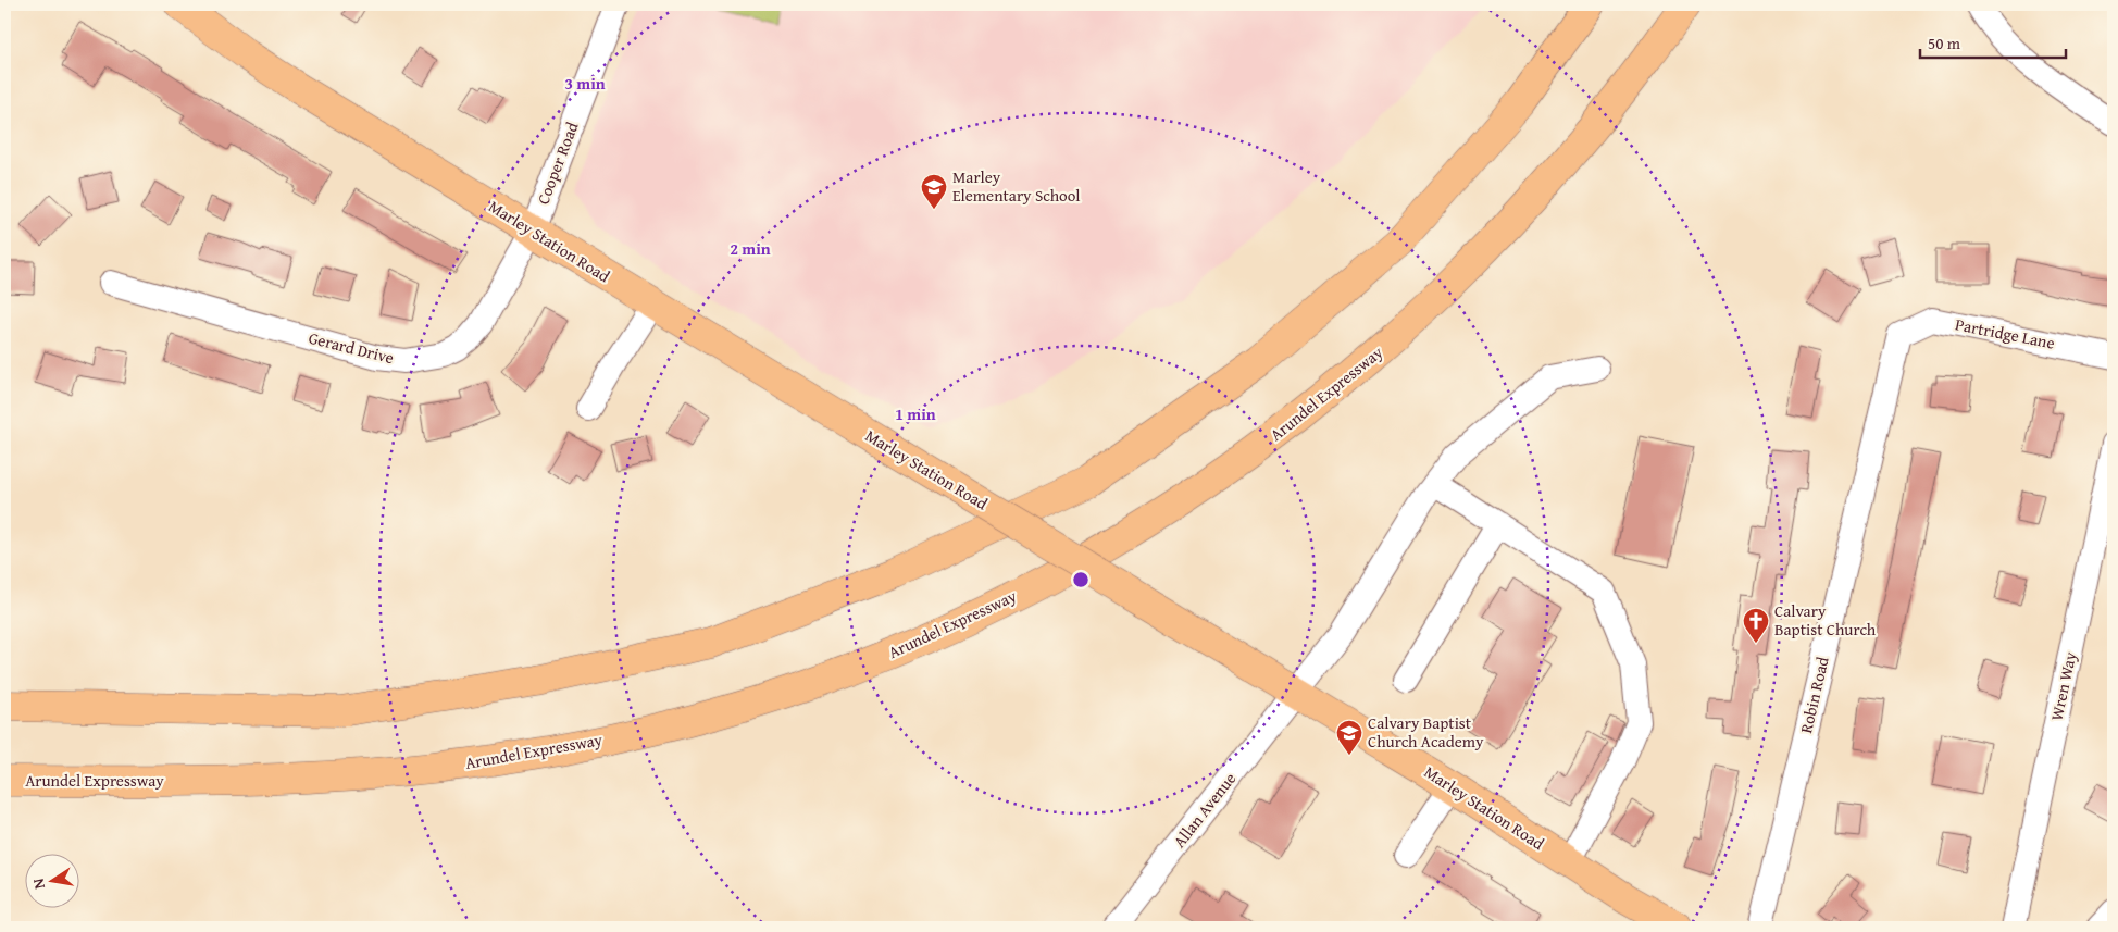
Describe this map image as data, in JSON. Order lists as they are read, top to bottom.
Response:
{
  "streets": {
    "main road": ["Marley Station Road", "Arundel Expressway"],
    "street": [
      "Cooper Road",
      "Partridge Lane",
      "Gerard Drive",
      "Wren Way",
      "Robin Road",
      "Allan Avenue"
    ]
  },
  "crossings": [
    ["Cooper Road", "Marley Station Road"],
    ["Cooper Road", "Gerard Drive"],
    ["Marley Station Road", "Gerard Drive"],
    ["Marley Station Road", "Allan Avenue"],
    ["Partridge Lane", "Robin Road"]
  ],
  "places": {
    "school or university": ["Marley Elementary School", "Calvary Baptist Church Academy"],
    "church": ["Calvary Baptist Church"]
  },
  "scale_bar": "50 m",
  "north": "left",
  "rings": ["3 min", "2 min", "1 min"]
}
